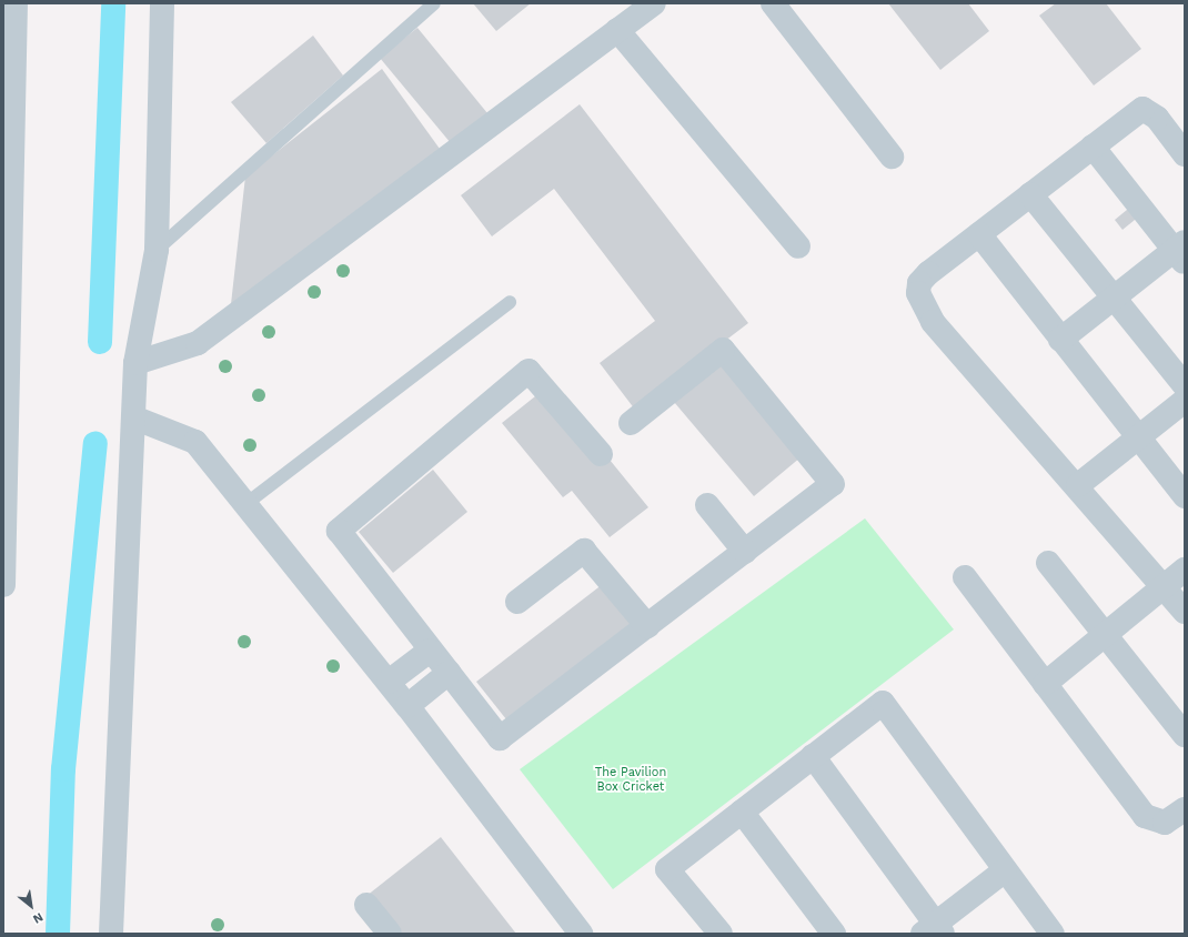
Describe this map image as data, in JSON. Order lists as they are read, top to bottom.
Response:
{
  "parks": ["The Pavilion Box Cricket"],
  "north": "bottom right"
}
